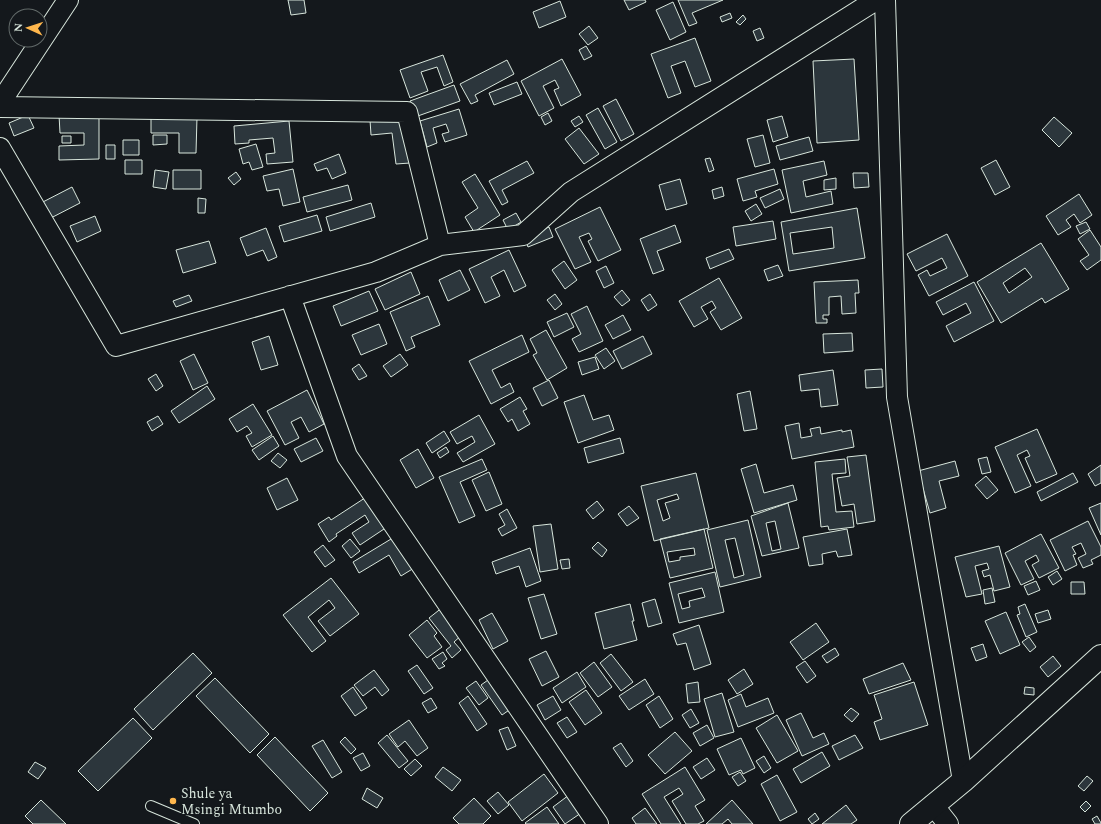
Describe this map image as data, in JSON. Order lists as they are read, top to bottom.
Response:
{
  "places": ["Shule ya Msingi Mtumbo"],
  "north": "left"
}
